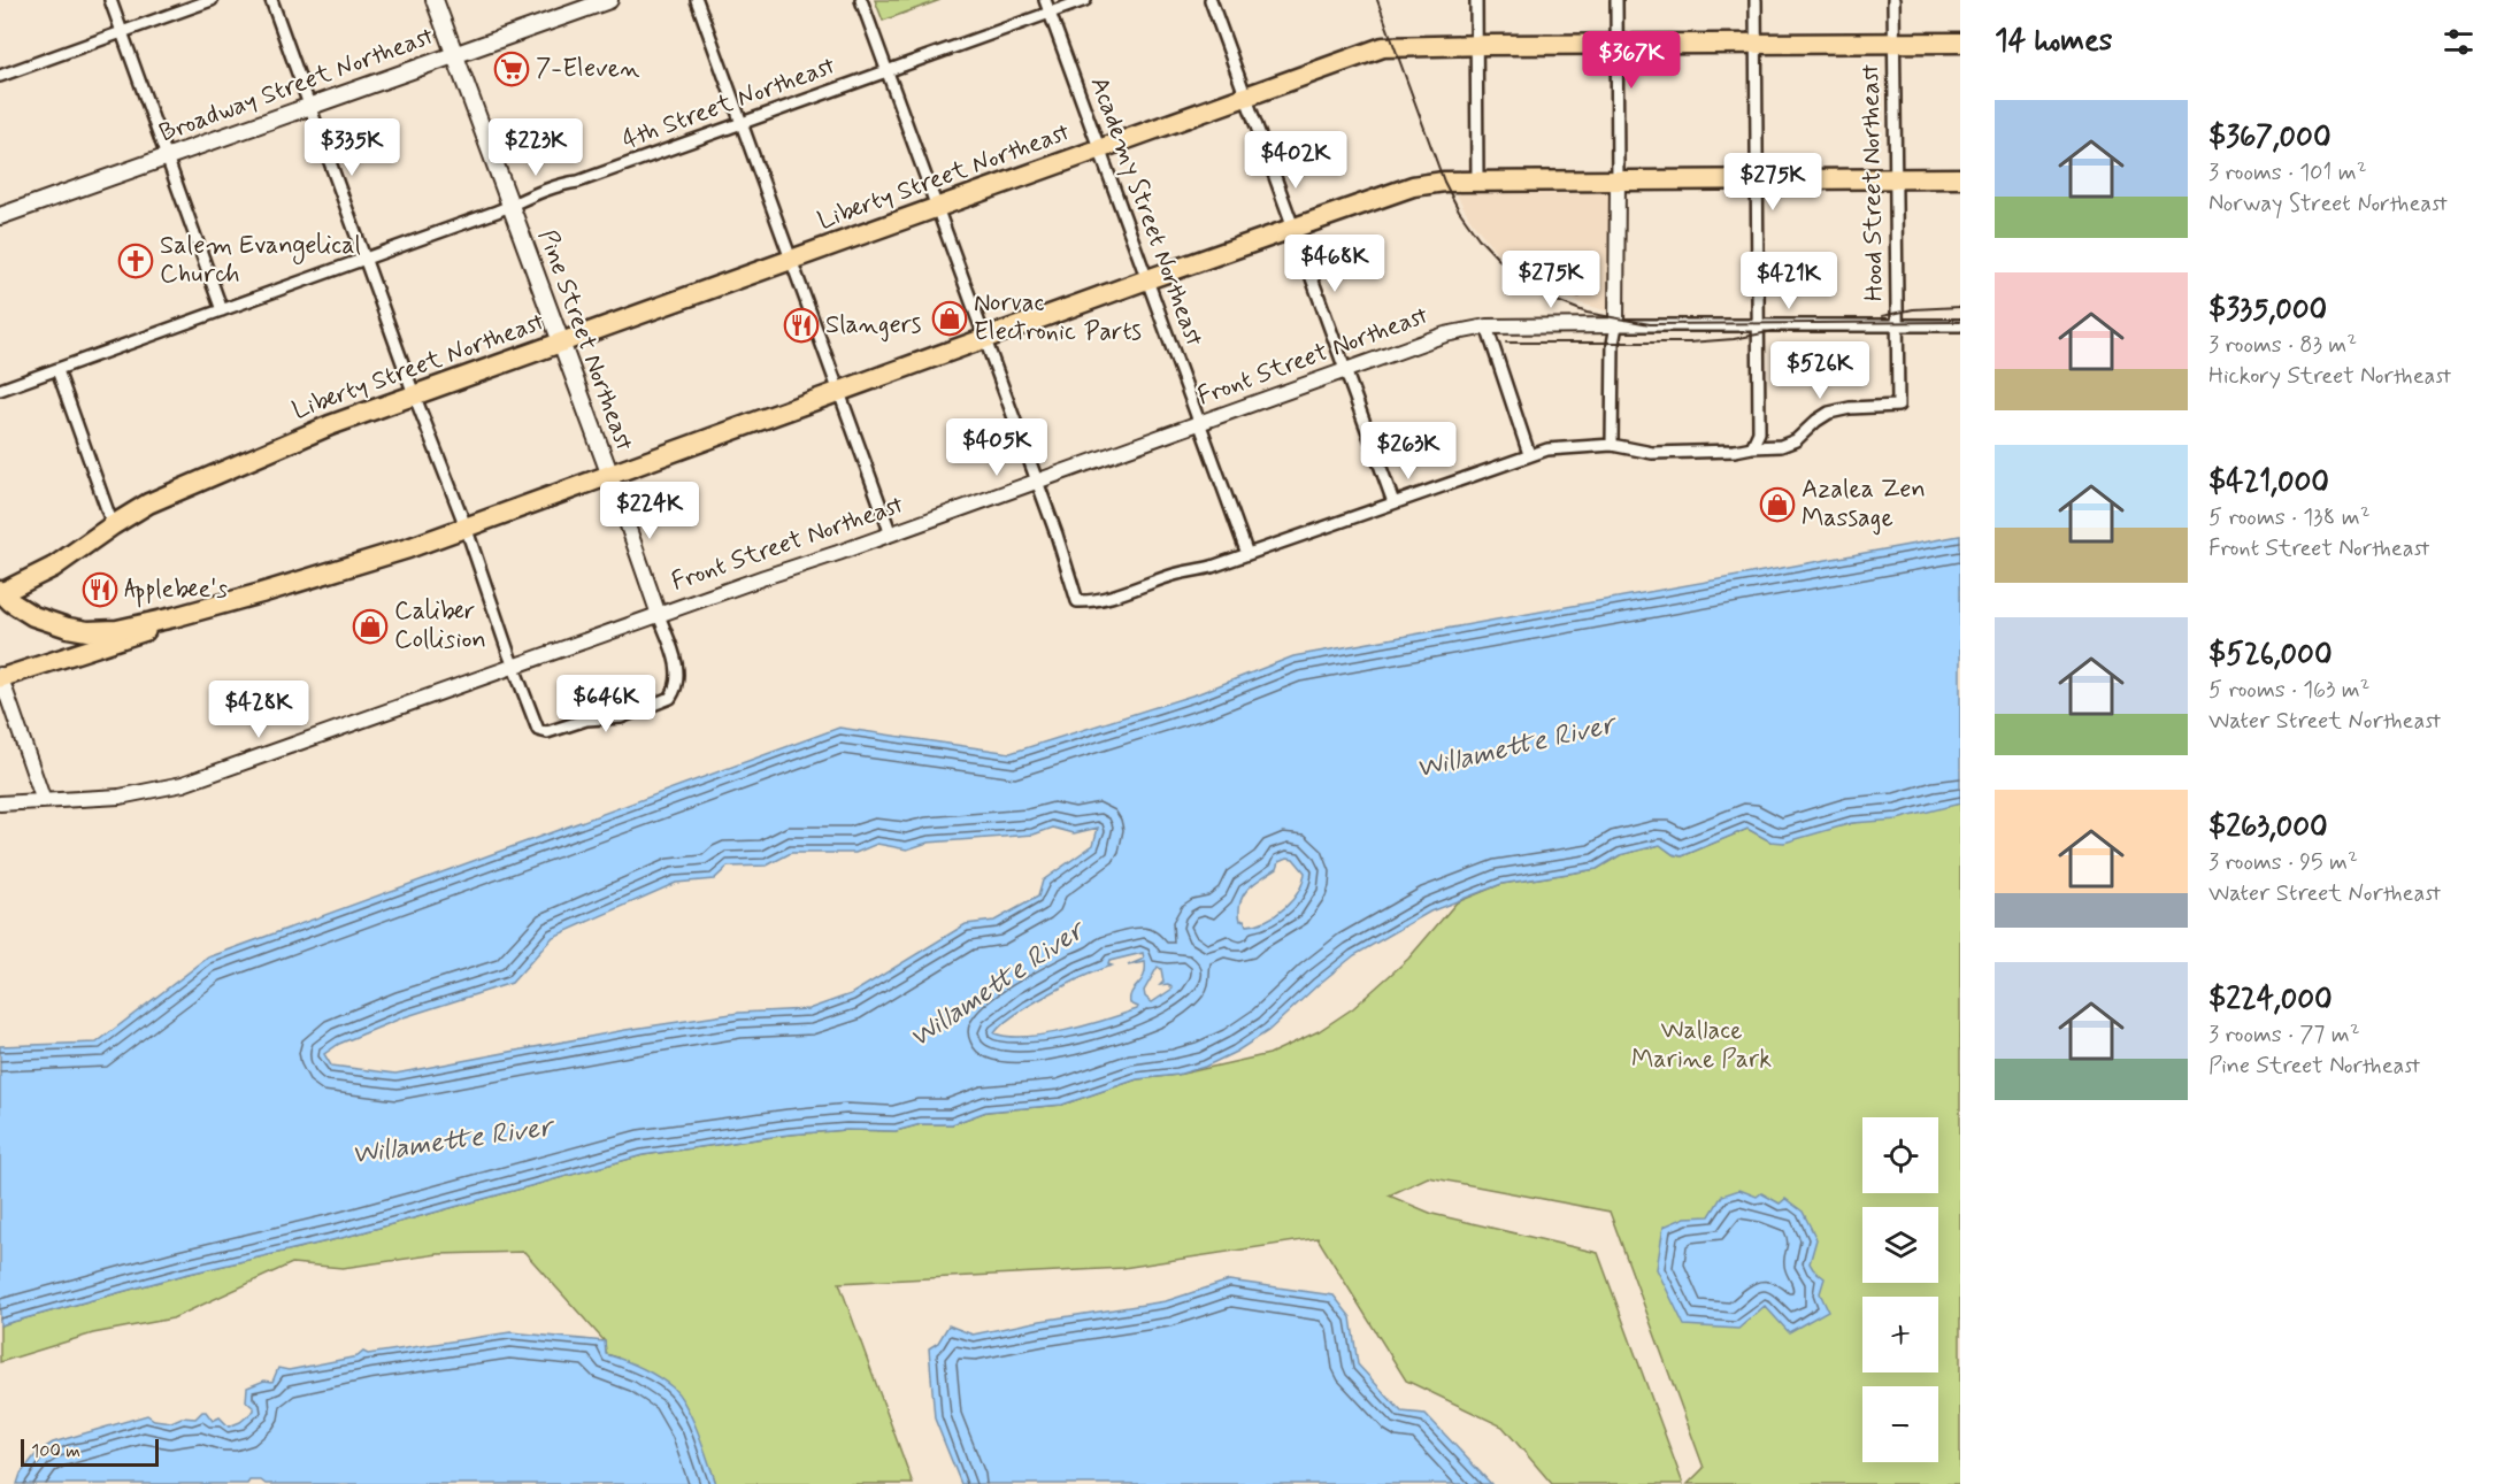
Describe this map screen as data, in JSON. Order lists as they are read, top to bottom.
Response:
{
  "streets": {
    "highway": ["Liberty Street Northeast"],
    "main road": ["Broadway Street Northeast", "Pine Street Northeast"],
    "street": [
      "4th Street Northeast",
      "Hood Street Northeast",
      "Academy Street Northeast",
      "Front Street Northeast"
    ]
  },
  "crossings": [
    ["Broadway Street Northeast", "Pine Street Northeast"],
    ["4th Street Northeast", "Academy Street Northeast"],
    ["4th Street Northeast", "Pine Street Northeast"],
    ["Liberty Street Northeast", "Hood Street Northeast"],
    ["Liberty Street Northeast", "Academy Street Northeast"],
    ["Liberty Street Northeast", "Pine Street Northeast"],
    ["Hood Street Northeast", "Front Street Northeast"],
    ["Academy Street Northeast", "Front Street Northeast"],
    ["Pine Street Northeast", "Front Street Northeast"]
  ],
  "water": ["Willamette River"],
  "parks": ["Wallace Marine Park"],
  "places": {
    "supermarket": ["7-Eleven"],
    "church": ["Salem Evangelical Church"],
    "shop": ["Norvac Electronic Parts", "Azalea Zen Massage", "Caliber Collision"],
    "restaurant": ["Slangers", "Applebee's"]
  },
  "scale_bar": "100 m",
  "page": {
    "heading": "14 homes",
    "price": [
      "$367K",
      "$335K",
      "$223K",
      "$402K",
      "$275K",
      "$468K",
      "$275K",
      "$421K",
      "$526K",
      "$405K",
      "$263K",
      "$224K",
      "$646K",
      "$428K"
    ],
    "list": [
      {
        "name": "$367,000",
        "note": "3 rooms · 101 m² · Norway Street Northeast"
      },
      {
        "name": "$335,000",
        "note": "3 rooms · 83 m² · Hickory Street Northeast"
      },
      {
        "name": "$421,000",
        "note": "5 rooms · 138 m² · Front Street Northeast"
      },
      {
        "name": "$526,000",
        "note": "5 rooms · 163 m² · Water Street Northeast"
      },
      {
        "name": "$263,000",
        "note": "3 rooms · 95 m² · Water Street Northeast"
      },
      {
        "name": "$224,000",
        "note": "3 rooms · 77 m² · Pine Street Northeast"
      }
    ],
    "map_buttons": ["+", "−"],
    "scale": "100 m"
  }
}
